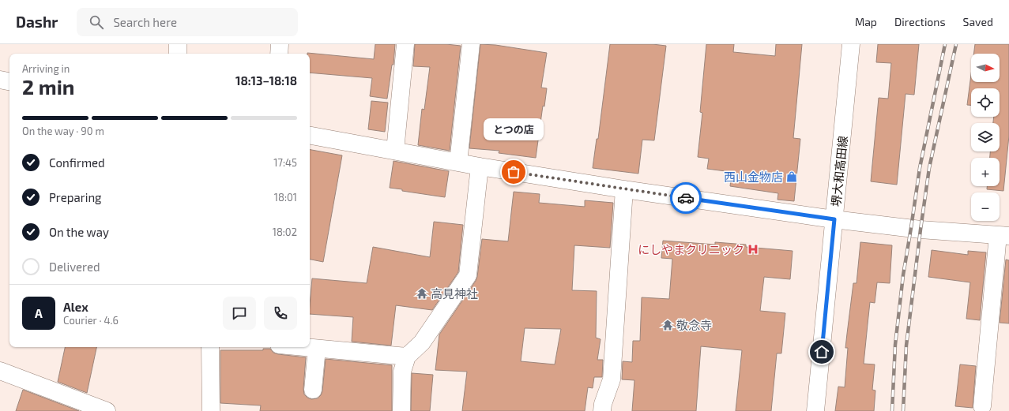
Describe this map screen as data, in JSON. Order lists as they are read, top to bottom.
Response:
{
  "streets": {
    "street": ["堺大和高田線"]
  },
  "places": {
    "other": ["とつの店"],
    "shop": ["西山金物店"],
    "hospital": ["にしやまクリニック"],
    "temple": ["高見神社", "敬念寺"]
  },
  "north": "right",
  "page": {
    "header": "Dashr",
    "search": "Search here",
    "nav": ["Map", "Directions", "Saved"],
    "map_buttons": ["+", "−"],
    "heading": ["2 min", "Arriving in", "18:13–18:18"],
    "panel": ["Alex", "Courier · 4.6"],
    "bar": "On the way · 90 m",
    "bubble": "とつの店",
    "list": [
      ["Confirmed", "17:45"],
      ["Preparing", "18:01"],
      ["On the way", "18:02"],
      "Delivered"
    ],
    "round": "A"
  }
}
